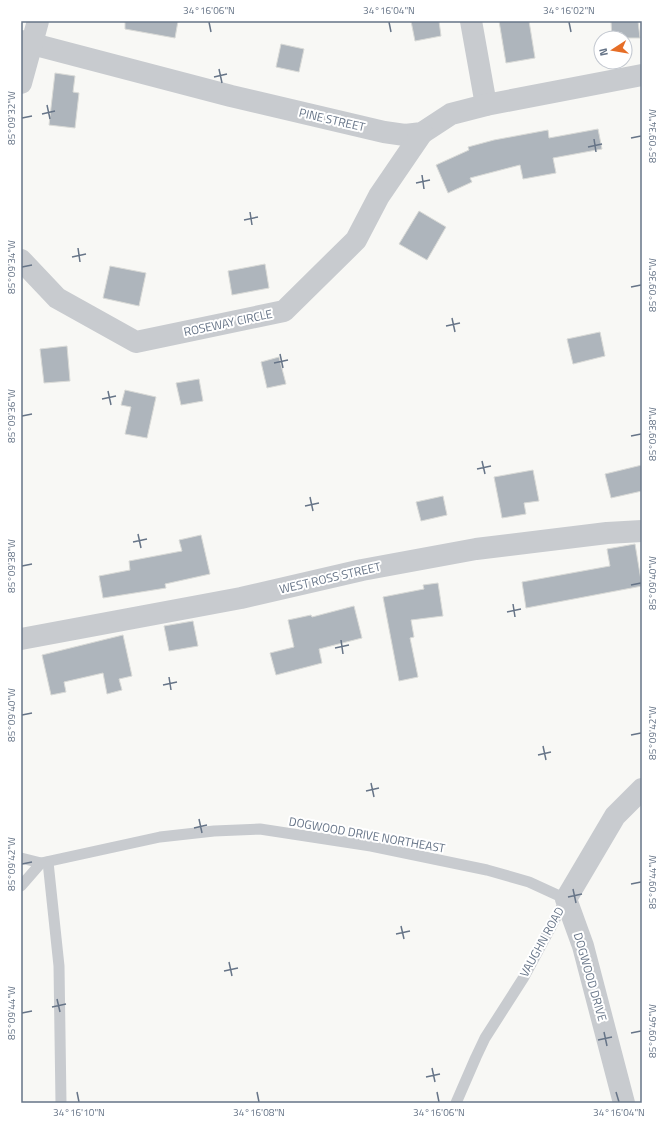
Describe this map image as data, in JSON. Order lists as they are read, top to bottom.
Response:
{
  "streets": {
    "street": [
      "PINE STREET",
      "ROSEWAY CIRCLE",
      "WEST ROSS STREET",
      "VAUGHN ROAD",
      "DOGWOOD DRIVE"
    ],
    "lane": ["DOGWOOD DRIVE NORTHEAST"]
  },
  "crossings": [
    ["PINE STREET", "ROSEWAY CIRCLE"],
    ["DOGWOOD DRIVE NORTHEAST", "VAUGHN ROAD"],
    ["DOGWOOD DRIVE NORTHEAST", "DOGWOOD DRIVE"],
    ["VAUGHN ROAD", "DOGWOOD DRIVE"]
  ],
  "north": "left",
  "coordinates": [
    "34°16'06\"N",
    "34°16'04\"N",
    "34°16'02\"N",
    "85°09'32\"W",
    "85°09'34\"W",
    "85°09'36\"W",
    "85°09'38\"W",
    "85°09'40\"W",
    "85°09'42\"W",
    "85°09'44\"W",
    "85°09'46\"W",
    "34°16'10\"N",
    "34°16'08\"N"
  ]
}
